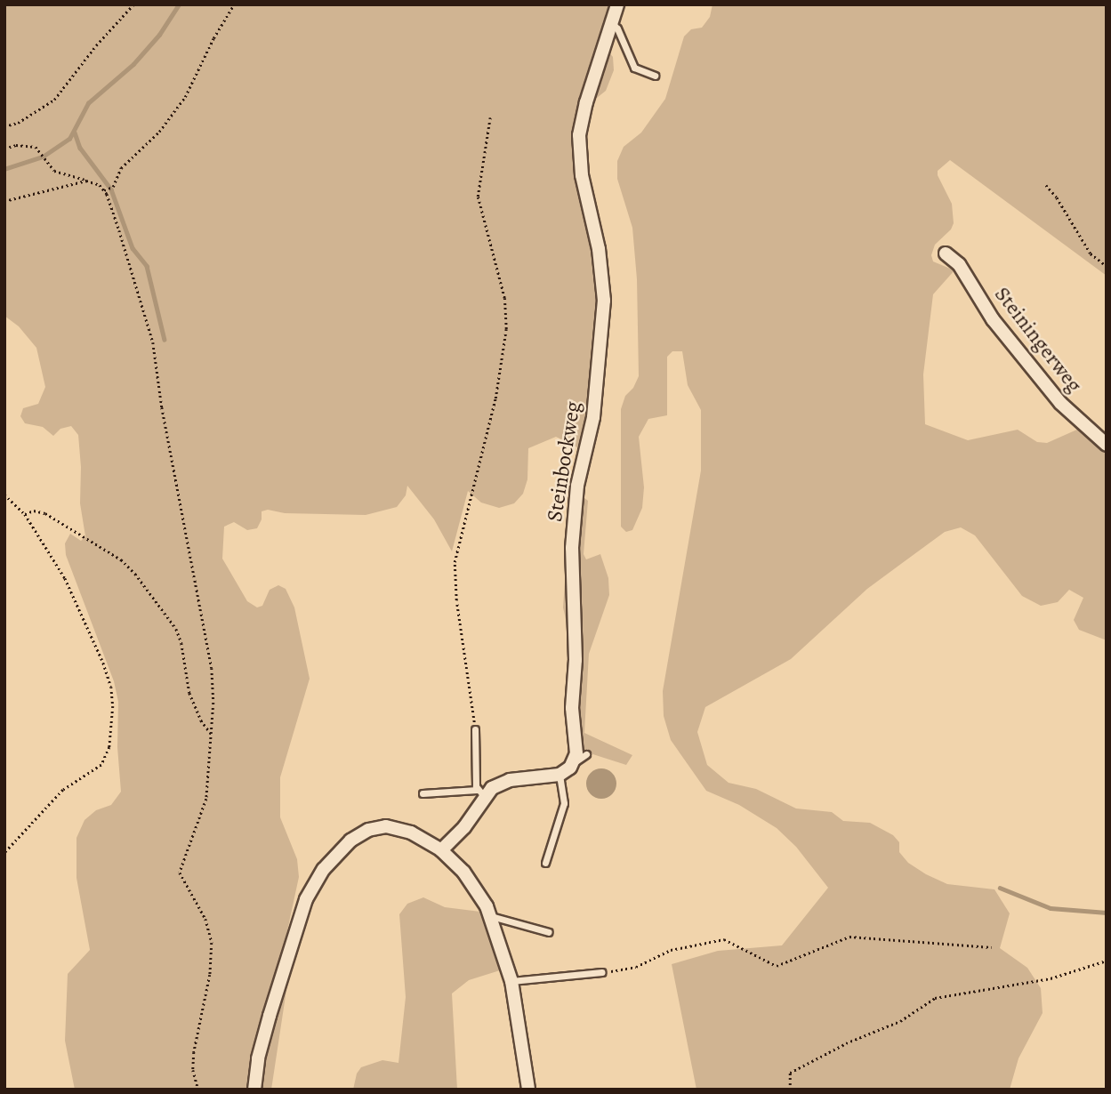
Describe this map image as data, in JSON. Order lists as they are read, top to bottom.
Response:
{
  "streets": {
    "street": ["Steiningerweg", "Steinbockweg"]
  }
}
